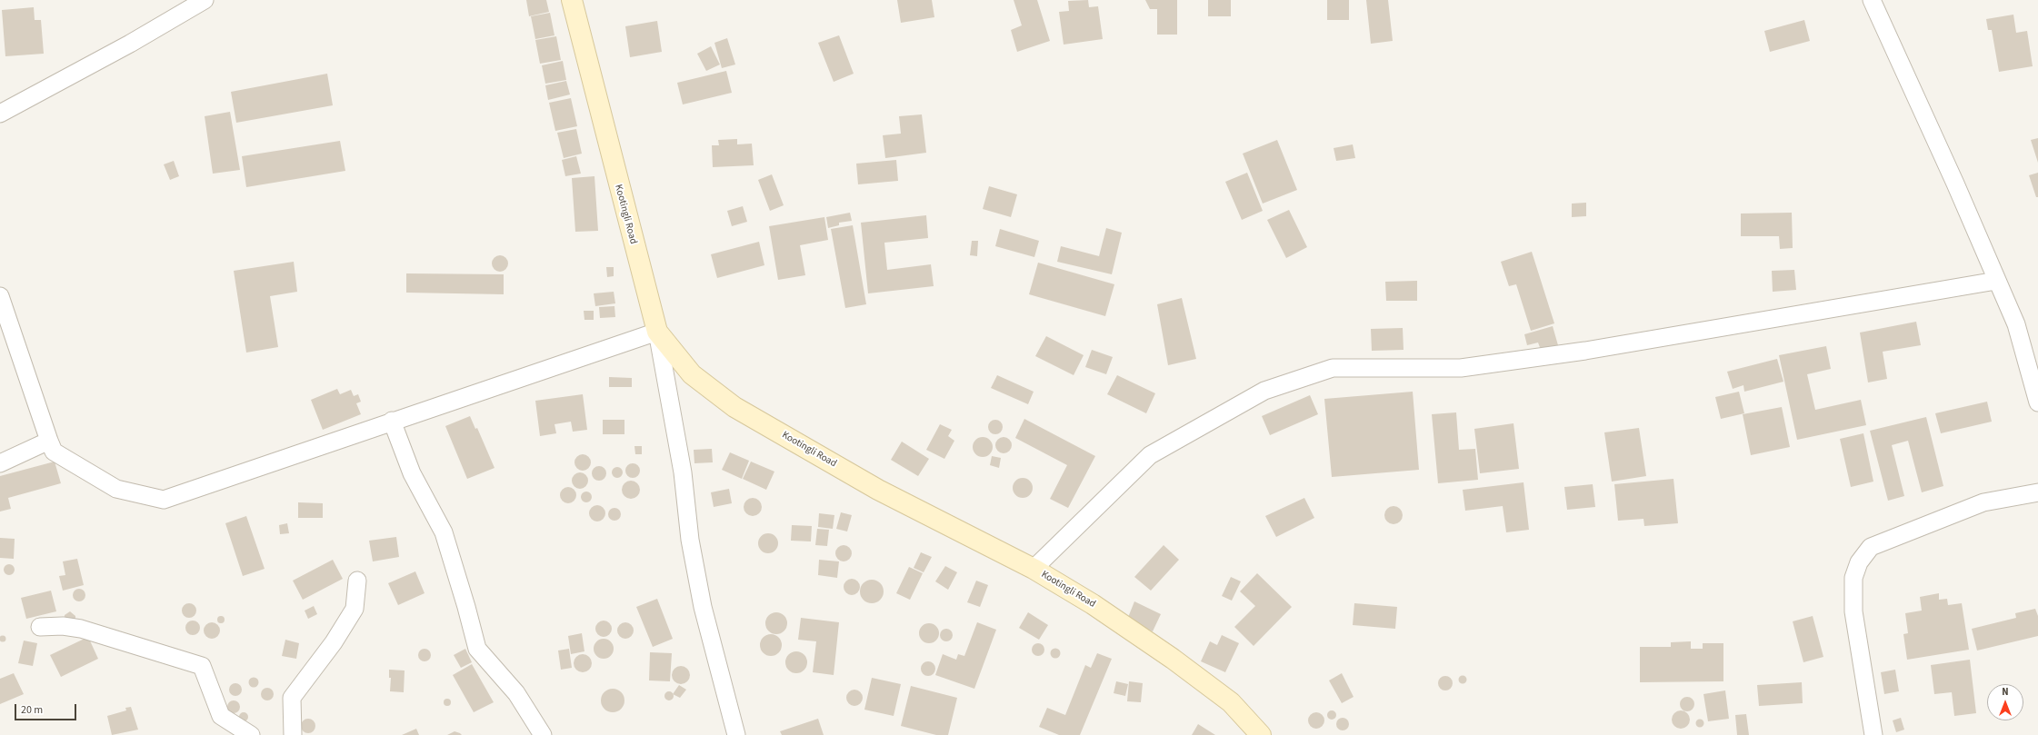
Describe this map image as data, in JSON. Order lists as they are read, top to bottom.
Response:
{
  "streets": {
    "street": ["Kootingli Road"]
  },
  "scale_bar": "20 m",
  "north": "top"
}
